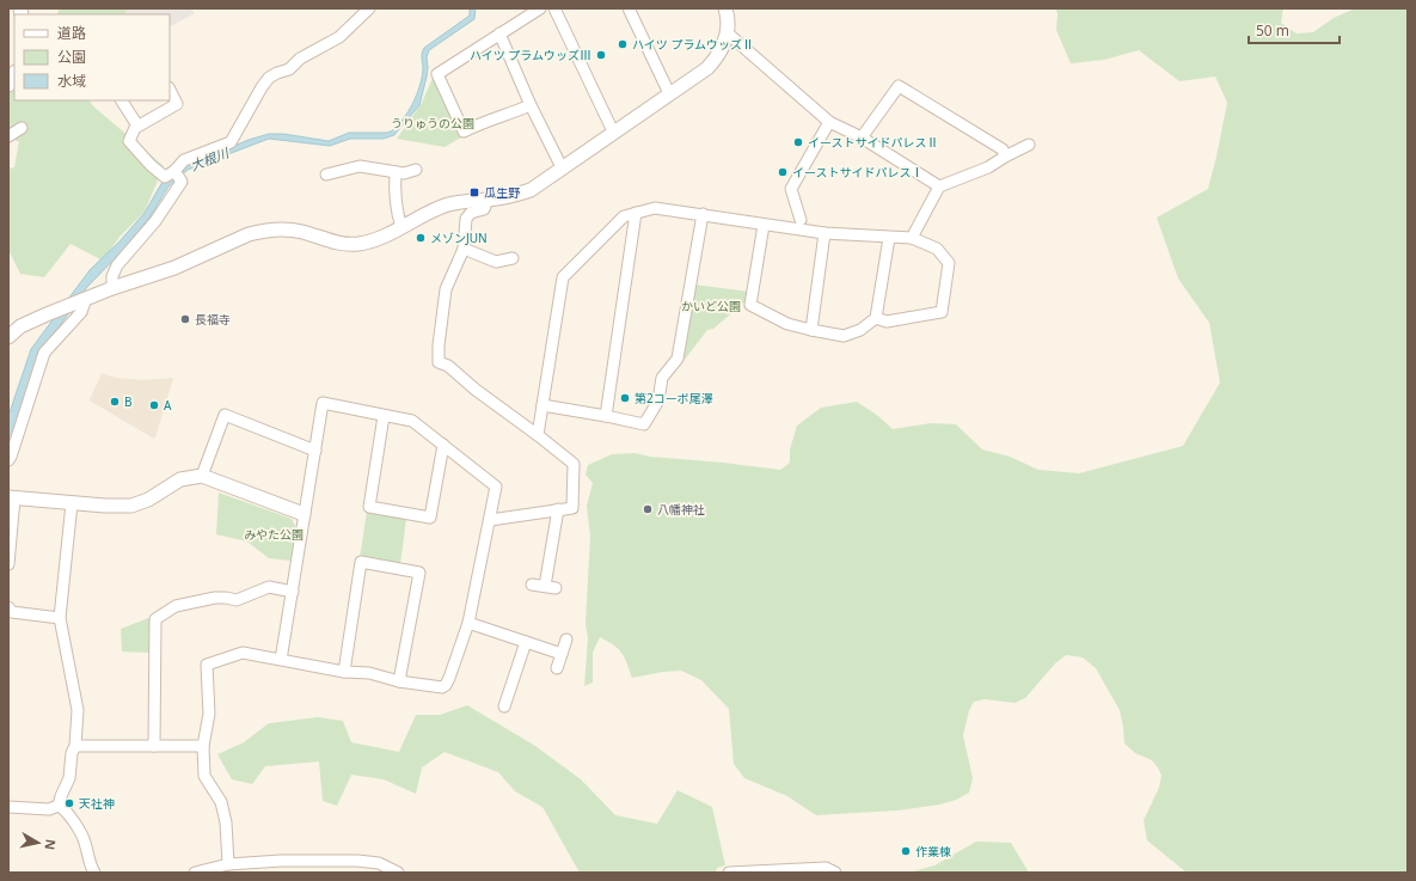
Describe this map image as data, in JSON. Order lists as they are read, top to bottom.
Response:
{
  "water": ["大根川"],
  "parks": ["うりゅうの公園", "かいど公園", "みやた公園"],
  "places": {
    "other": [
      "ハイツ プラムウッズⅡ",
      "ハイツ プラムウッズⅢ",
      "イーストサイドパレスⅡ",
      "イーストサイドパレスⅠ",
      "メゾンJUN",
      "長福寺",
      "第2コーポ尾澤",
      "B",
      "A",
      "八幡神社",
      "天社神",
      "作業棟"
    ],
    "transit": ["瓜生野"]
  },
  "legend": ["道路", "公園", "水域"],
  "scale_bar": "50 m",
  "north": "right"
}
